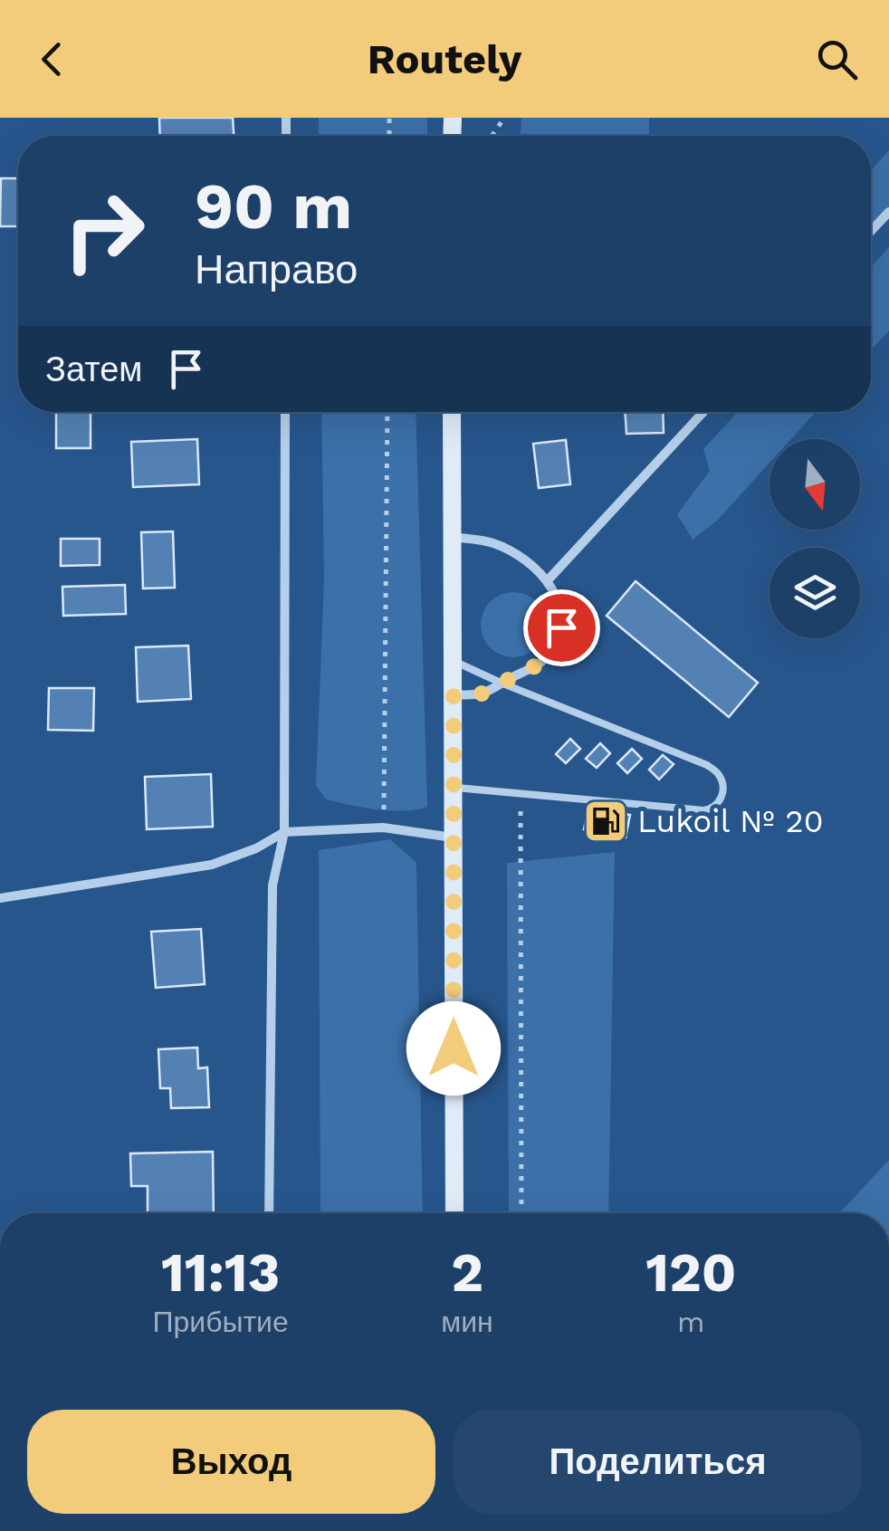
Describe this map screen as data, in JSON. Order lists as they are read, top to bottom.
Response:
{
  "places": {
    "fuel station": ["Lukoil № 20"]
  },
  "north": "bottom",
  "page": {
    "header": "Routely",
    "turn": ["90 m", "Направо"],
    "then": "Затем",
    "eta": [
      "11:13",
      "Прибытие",
      "2",
      "мин",
      "120",
      "m"
    ],
    "buttons": ["Выход", "Поделиться"]
  }
}
